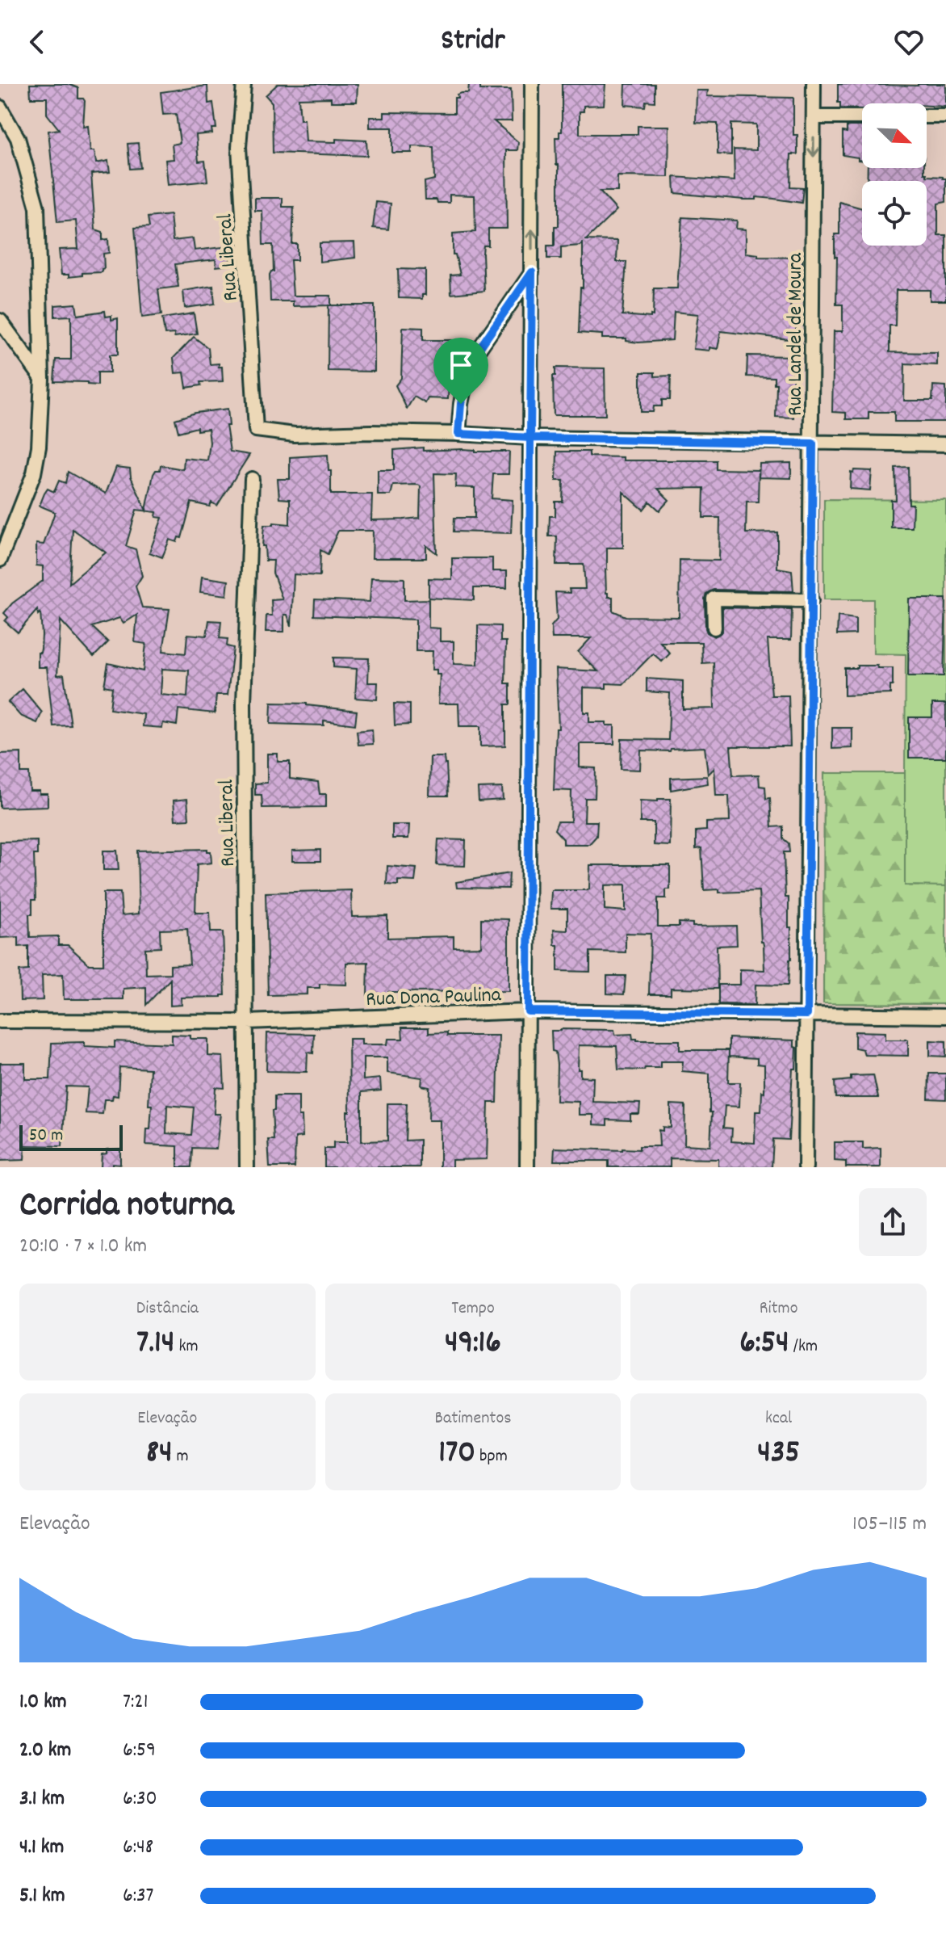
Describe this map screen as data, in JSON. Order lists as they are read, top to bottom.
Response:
{
  "streets": {
    "street": ["Rua Liberal", "Rua Landel de Moura", "Rua Dona Paulina"]
  },
  "crossings": [
    ["Rua Liberal", "Rua Dona Paulina"],
    ["Rua Landel de Moura", "Rua Dona Paulina"]
  ],
  "scale_bar": "50 m",
  "north": "bottom right",
  "page": {
    "header": "Stridr",
    "scale": "50 m",
    "heading": ["Corrida noturna", "20:10 · 7 × 1.0 km"],
    "stats": [
      ["Distância", "7.14 km"],
      ["Tempo", "49:16"],
      ["Ritmo", "6:54 /km"],
      ["Elevação", "84 m"],
      ["Batimentos", "170 bpm"],
      ["kcal", "435"]
    ],
    "chart": ["Elevação", "105–115 m"],
    "list": [
      {
        "name": "1.0 km",
        "note": "7:21"
      },
      {
        "name": "2.0 km",
        "note": "6:59"
      },
      {
        "name": "3.1 km",
        "note": "6:30"
      },
      {
        "name": "4.1 km",
        "note": "6:48"
      },
      {
        "name": "5.1 km",
        "note": "6:37"
      }
    ]
  }
}
